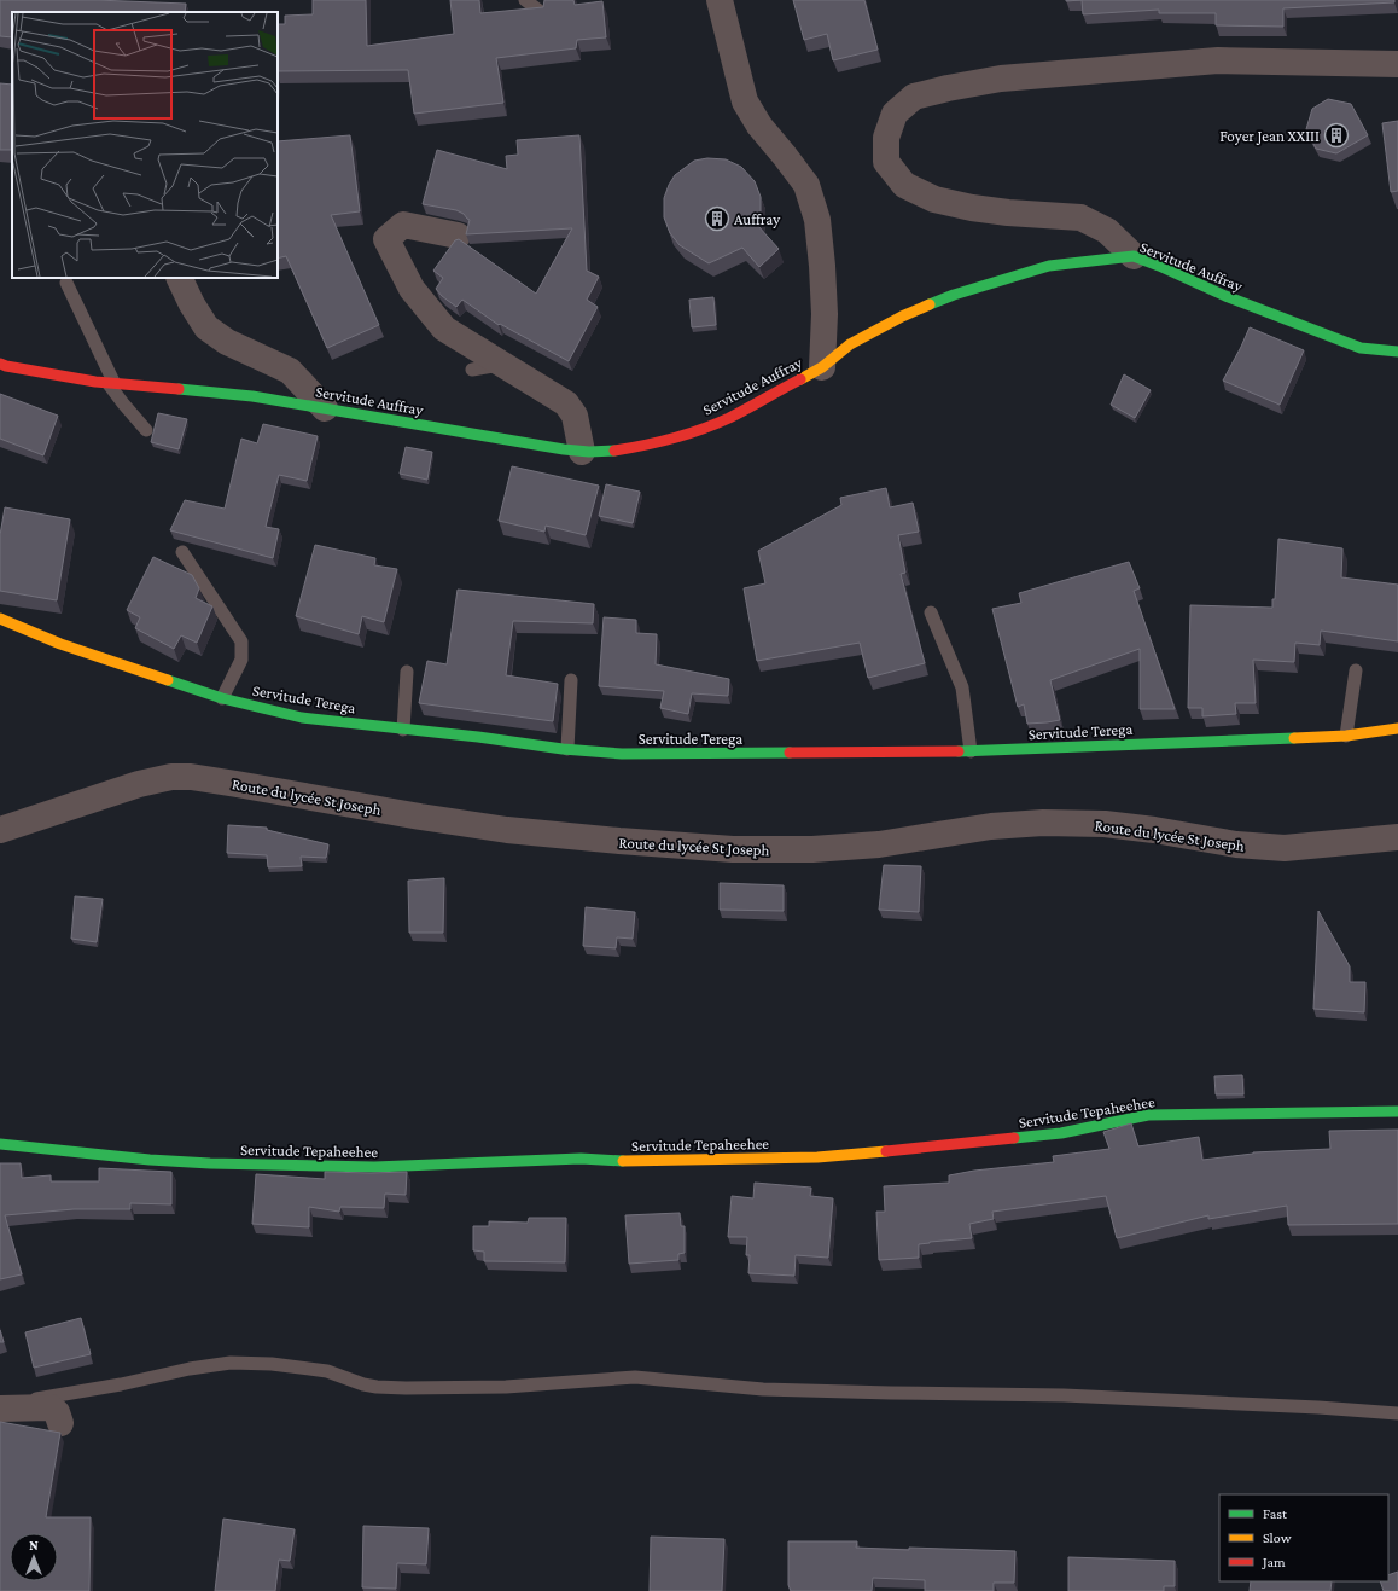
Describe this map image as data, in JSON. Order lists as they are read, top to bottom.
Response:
{
  "streets": {
    "street": [
      "Servitude Auffray",
      "Servitude Terega",
      "Route du lycée St Joseph",
      "Servitude Tepaheehee"
    ]
  },
  "places": {
    "building": ["Foyer Jean XXIII", "Auffray"]
  },
  "legend": ["Fast", "Slow", "Jam"],
  "north": "top"
}
